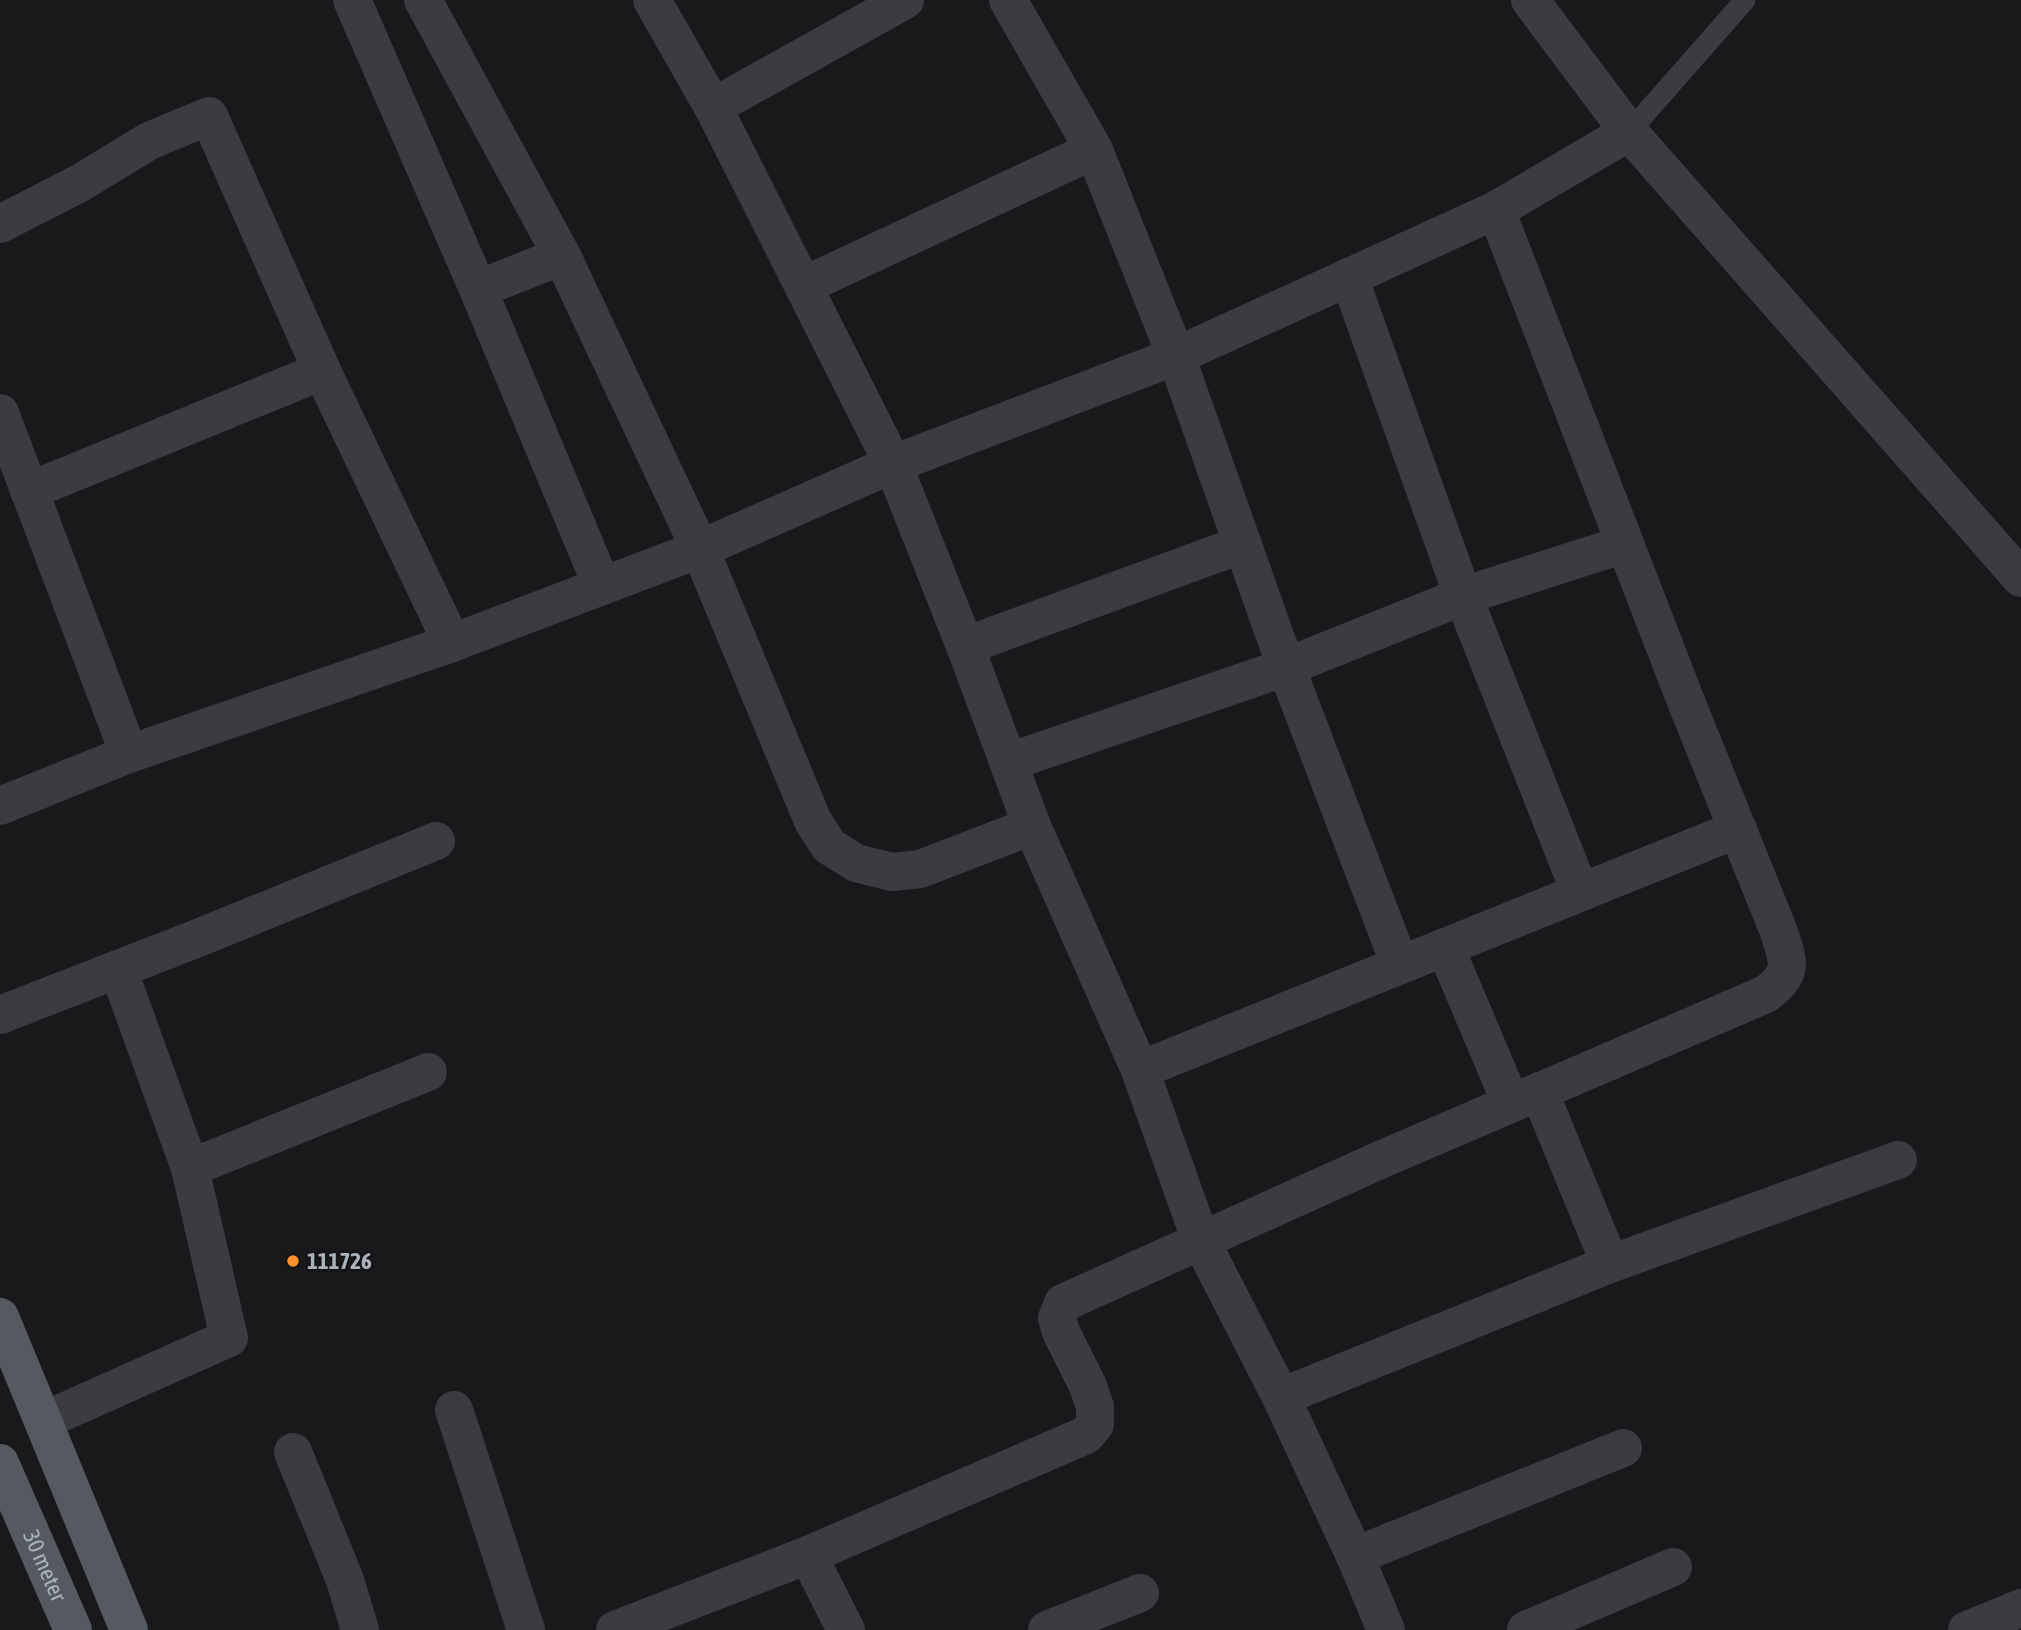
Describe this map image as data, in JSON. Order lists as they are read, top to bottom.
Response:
{
  "streets": {
    "main road": ["30 meter"]
  },
  "places": ["111726"]
}
